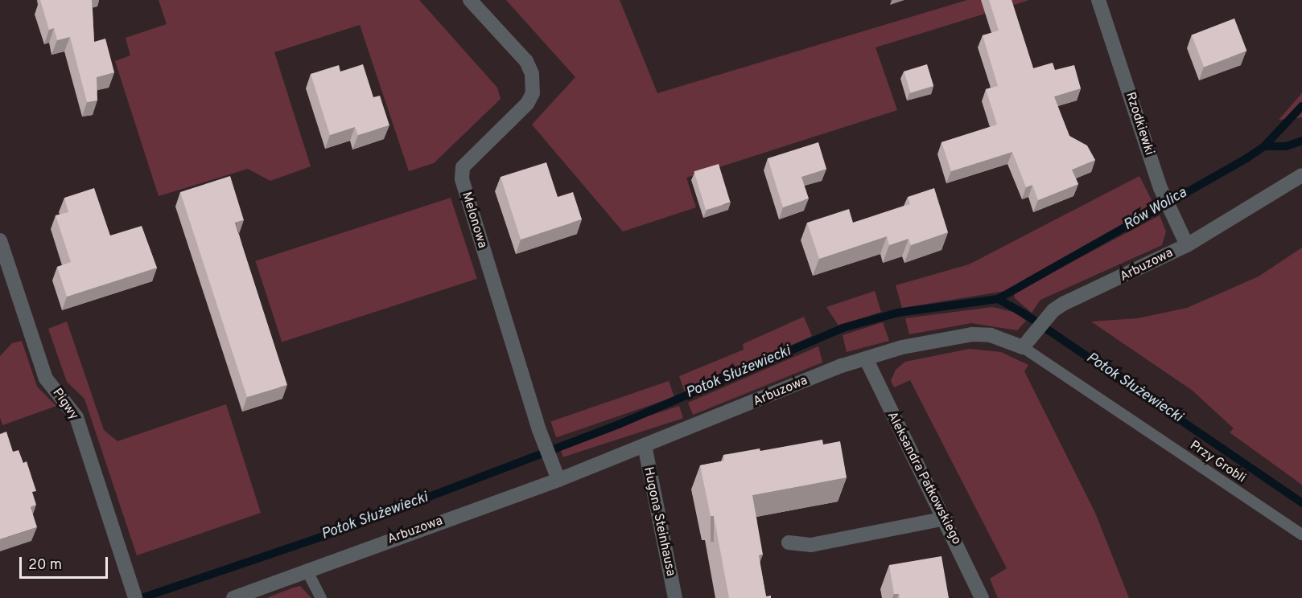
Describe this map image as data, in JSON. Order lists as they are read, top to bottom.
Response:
{
  "streets": {
    "street": [
      "Rzodkiewki",
      "Melonowa",
      "Arbuzowa",
      "Pigwy",
      "Aleksandra Patkowskiego",
      "Hugona Steinhausa"
    ],
    "lane": ["Przy Grobli"]
  },
  "crossings": [
    ["Rzodkiewki", "Arbuzowa"],
    ["Melonowa", "Arbuzowa"],
    ["Arbuzowa", "Przy Grobli"],
    ["Arbuzowa", "Aleksandra Patkowskiego"],
    ["Arbuzowa", "Hugona Steinhausa"]
  ],
  "water": ["Rów Wolica", "Potok Służewiecki"],
  "scale_bar": "20 m"
}
